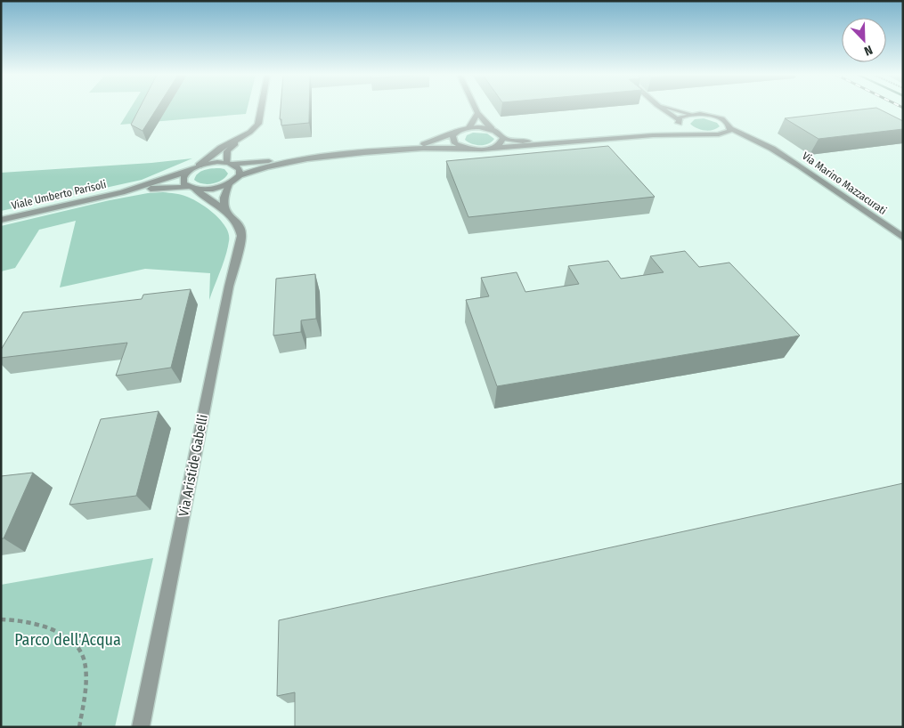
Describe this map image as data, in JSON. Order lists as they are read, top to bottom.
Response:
{
  "streets": {
    "street": ["Via Marino Mazzacurati", "Viale Umberto Parisoli", "Via Aristide Gabelli"]
  },
  "crossings": [
    ["Via Marino Mazzacurati", "Viale Umberto Parisoli"],
    ["Viale Umberto Parisoli", "Via Aristide Gabelli"]
  ],
  "parks": ["Parco dell'Acqua"],
  "north": "bottom right"
}
